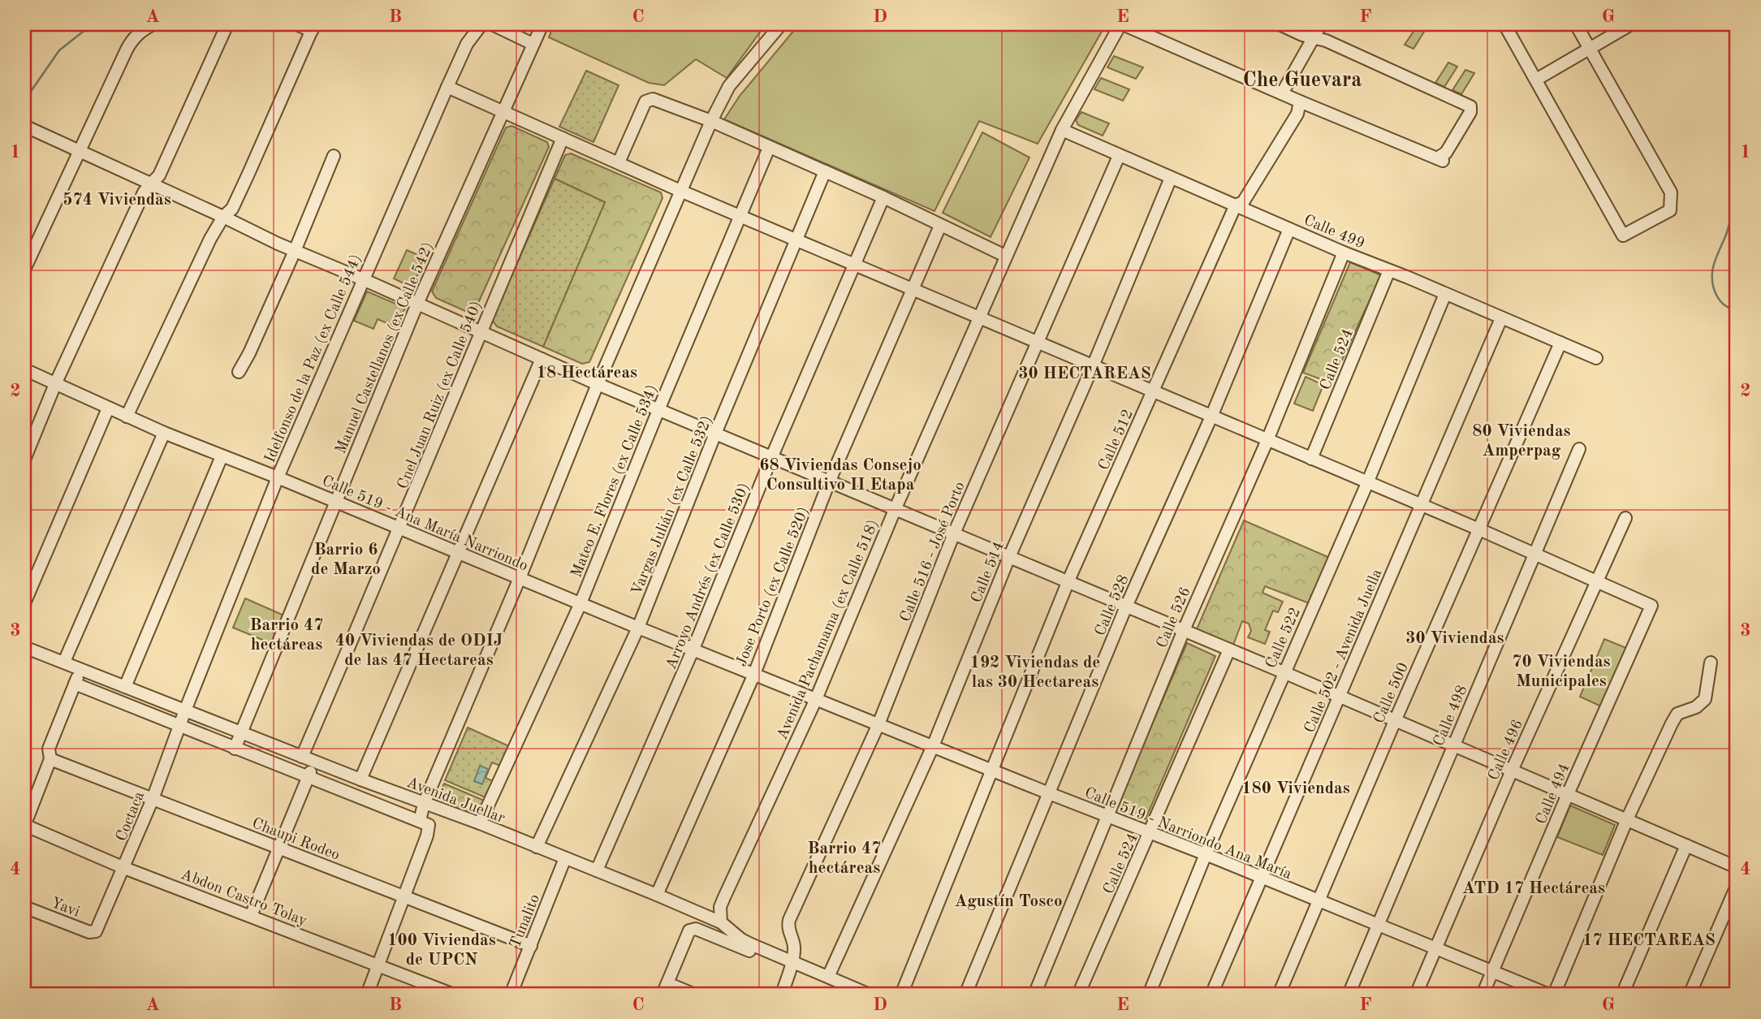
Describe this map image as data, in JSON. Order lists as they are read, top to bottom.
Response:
{
  "streets": {
    "street": [
      "Calle 499",
      "Manuel Castellanos (ex Calle 542)",
      "Idelfonso de la Paz (ex Calle 544)",
      "Calle 524",
      "Cnel Juan Ruiz (ex Calle 540)",
      "Calle 512",
      "Mateo E. Flores (ex Calle 534)",
      "Vargas Julián (ex Calle 532)",
      "Calle 519 - Ana María Narriondo",
      "Calle 516 - José Porto",
      "Calle 514",
      "Arroyo Andrés (ex Calle 530)",
      "Jose Porto (ex Calle 520)",
      "Calle 528",
      "Calle 526",
      "Avenida Pachamama (ex Calle 518)",
      "Calle 522",
      "Calle 502 - Avenida Juella",
      "Calle 500",
      "Calle 498",
      "Calle 496",
      "Calle 494",
      "Avenida Juellar",
      "Coctaca",
      "Calle 519 - Narriondo Ana María",
      "Chaupi Rodeo",
      "Abdon Castro Tolay",
      "Yavi",
      "Tunalito"
    ]
  },
  "crossings": [
    ["Calle 499", "Calle 524"],
    ["Calle 499", "Calle 512"],
    ["Calle 499", "Calle 516 - José Porto"],
    ["Calle 499", "Calle 514"],
    ["Calle 499", "Calle 528"],
    ["Calle 499", "Calle 526"],
    ["Calle 499", "Avenida Pachamama (ex Calle 518)"],
    ["Calle 499", "Calle 522"],
    ["Calle 499", "Calle 502 - Avenida Juella"],
    ["Calle 499", "Calle 500"],
    ["Manuel Castellanos (ex Calle 542)", "Calle 519 - Ana María Narriondo"],
    ["Manuel Castellanos (ex Calle 542)", "Avenida Juellar"],
    ["Idelfonso de la Paz (ex Calle 544)", "Calle 519 - Ana María Narriondo"],
    ["Idelfonso de la Paz (ex Calle 544)", "Avenida Juellar"],
    ["Idelfonso de la Paz (ex Calle 544)", "Coctaca"],
    ["Calle 524", "Calle 519 - Narriondo Ana María"],
    ["Cnel Juan Ruiz (ex Calle 540)", "Calle 519 - Ana María Narriondo"],
    ["Cnel Juan Ruiz (ex Calle 540)", "Avenida Juellar"],
    ["Cnel Juan Ruiz (ex Calle 540)", "Chaupi Rodeo"],
    ["Cnel Juan Ruiz (ex Calle 540)", "Abdon Castro Tolay"],
    ["Calle 512", "Calle 519 - Narriondo Ana María"],
    ["Mateo E. Flores (ex Calle 534)", "Calle 519 - Ana María Narriondo"],
    ["Mateo E. Flores (ex Calle 534)", "Avenida Juellar"],
    ["Vargas Julián (ex Calle 532)", "Calle 519 - Ana María Narriondo"],
    ["Vargas Julián (ex Calle 532)", "Avenida Juellar"],
    ["Calle 519 - Ana María Narriondo", "Arroyo Andrés (ex Calle 530)"],
    ["Calle 519 - Ana María Narriondo", "Jose Porto (ex Calle 520)"],
    ["Calle 519 - Ana María Narriondo", "Avenida Pachamama (ex Calle 518)"],
    ["Calle 519 - Ana María Narriondo", "Calle 519 - Narriondo Ana María"],
    ["Calle 516 - José Porto", "Avenida Juellar"],
    ["Calle 516 - José Porto", "Calle 519 - Narriondo Ana María"],
    ["Calle 514", "Avenida Juellar"],
    ["Calle 514", "Calle 519 - Narriondo Ana María"],
    ["Arroyo Andrés (ex Calle 530)", "Avenida Juellar"],
    ["Jose Porto (ex Calle 520)", "Avenida Juellar"],
    ["Calle 528", "Calle 519 - Narriondo Ana María"],
    ["Calle 526", "Calle 519 - Narriondo Ana María"],
    ["Avenida Pachamama (ex Calle 518)", "Avenida Juellar"],
    ["Avenida Pachamama (ex Calle 518)", "Calle 519 - Narriondo Ana María"],
    ["Calle 522", "Calle 519 - Narriondo Ana María"],
    ["Calle 502 - Avenida Juella", "Calle 519 - Narriondo Ana María"],
    ["Calle 500", "Calle 519 - Narriondo Ana María"],
    ["Calle 498", "Calle 519 - Narriondo Ana María"],
    ["Calle 496", "Calle 494"],
    ["Calle 496", "Calle 519 - Narriondo Ana María"],
    ["Calle 494", "Calle 519 - Narriondo Ana María"],
    ["Avenida Juellar", "Coctaca"],
    ["Avenida Juellar", "Tunalito"],
    ["Coctaca", "Chaupi Rodeo"],
    ["Coctaca", "Abdon Castro Tolay"],
    ["Coctaca", "Yavi"],
    ["Chaupi Rodeo", "Tunalito"]
  ],
  "districts": [
    "Che Guevara",
    "574 Viviendas",
    "18 Hectáreas",
    "30 HECTAREAS",
    "80 Viviendas Amperpag",
    "68 Viviendas Consejo Consultivo II Etapa",
    "Barrio 6 de Marzo",
    "Barrio 47 hectáreas",
    "30 Viviendas",
    "40 Viviendas de ODIJ de las 47 Hectareas",
    "70 Viviendas Municipales",
    "192 Viviendas de las 30 Hectareas",
    "180 Viviendas",
    "Barrio 47 hectáreas",
    "ATD 17 Hectáreas",
    "Agustín Tosco",
    "100 Viviendas de UPCN",
    "17 HECTAREAS"
  ],
  "grid": {
    "columns": [
      "A",
      "B",
      "C",
      "D",
      "E",
      "F",
      "G"
    ],
    "rows": [
      "1",
      "2",
      "3",
      "4"
    ]
  }
}
